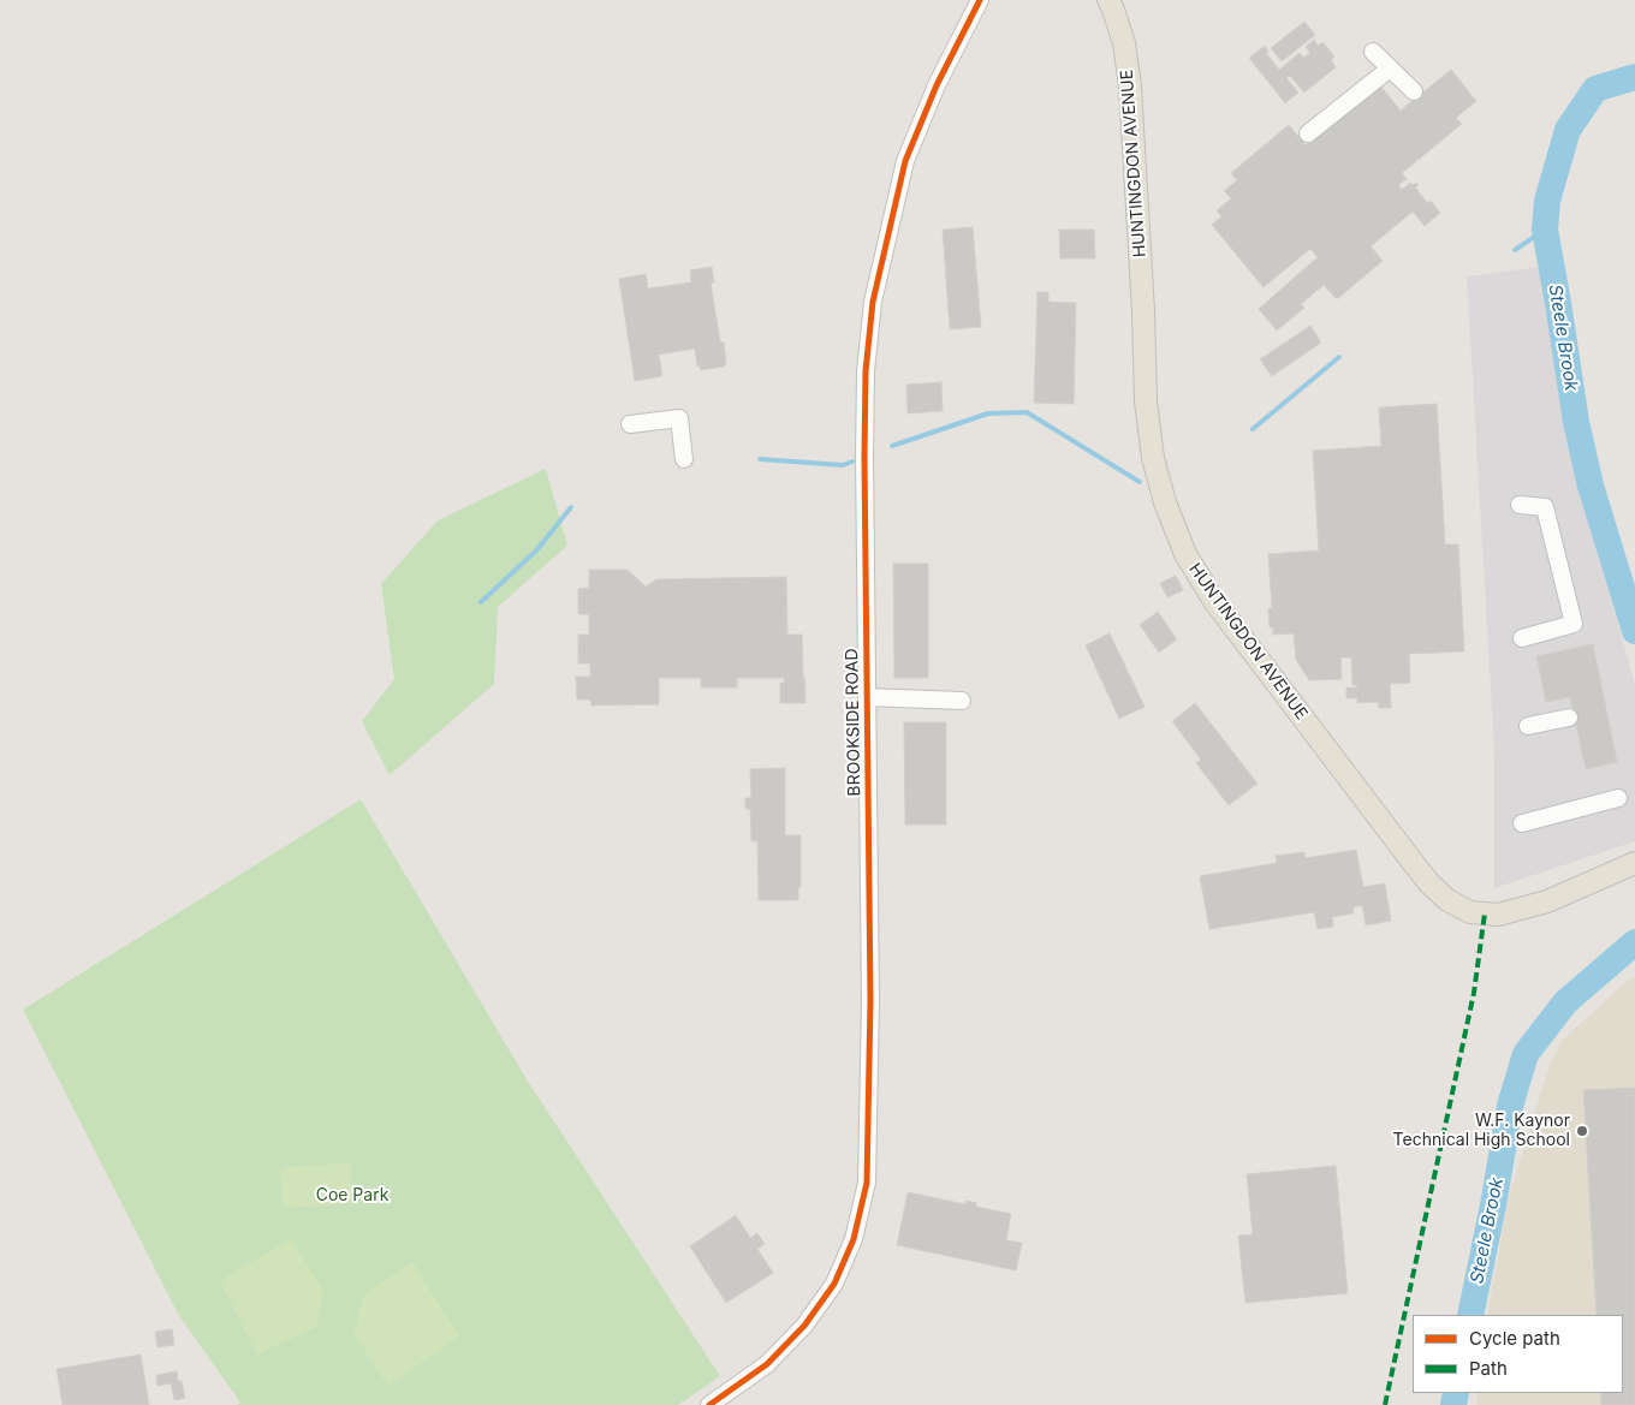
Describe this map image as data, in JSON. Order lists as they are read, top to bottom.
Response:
{
  "streets": {
    "main road": ["HUNTINGDON AVENUE"],
    "street": ["BROOKSIDE ROAD"]
  },
  "water": ["Steele Brook"],
  "parks": ["Coe Park"],
  "places": ["W.F. Kaynor Technical High School"],
  "legend": ["Cycle path", "Path"]
}
